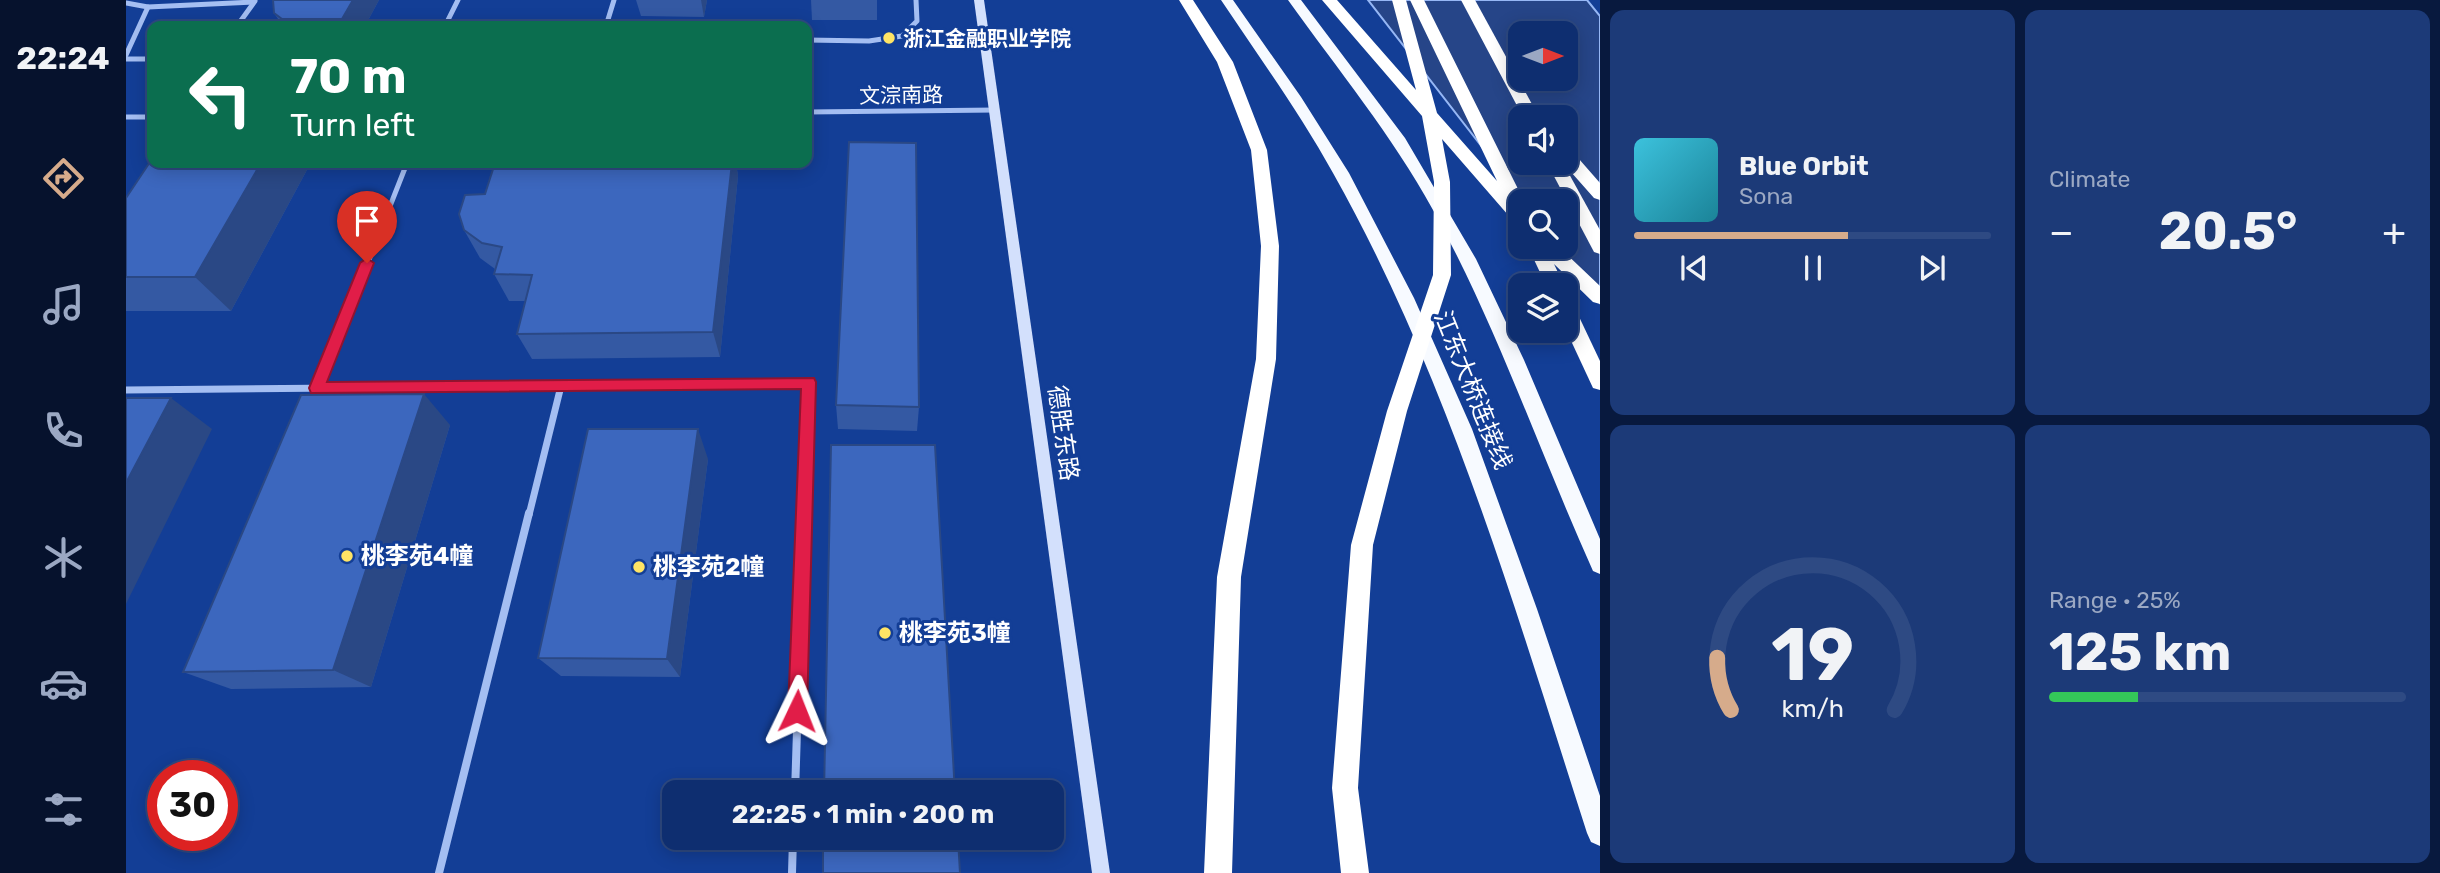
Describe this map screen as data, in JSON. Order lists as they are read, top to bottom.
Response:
{
  "streets": {
    "highway": ["江东大桥连接线"],
    "main road": ["德胜东路"],
    "street": ["文淙南路"]
  },
  "crossings": [
    ["文淙南路", "德胜东路"]
  ],
  "places": [
    "浙江金融职业学院",
    "桃李苑4幢",
    "桃李苑2幢",
    "桃李苑3幢"
  ],
  "north": "right",
  "page": {
    "tabs": "22:24",
    "tile": [
      "Climate",
      ["Range · 25%", "125 km"]
    ],
    "turn": ["70 m", "Turn left"],
    "song": ["Blue Orbit", "Sona"],
    "heat": ["−", "20.5°", "+"],
    "limit": "30",
    "trip": "22:25 · 1 min · 200 m",
    "gauge": ["19", "km/h"]
  }
}
